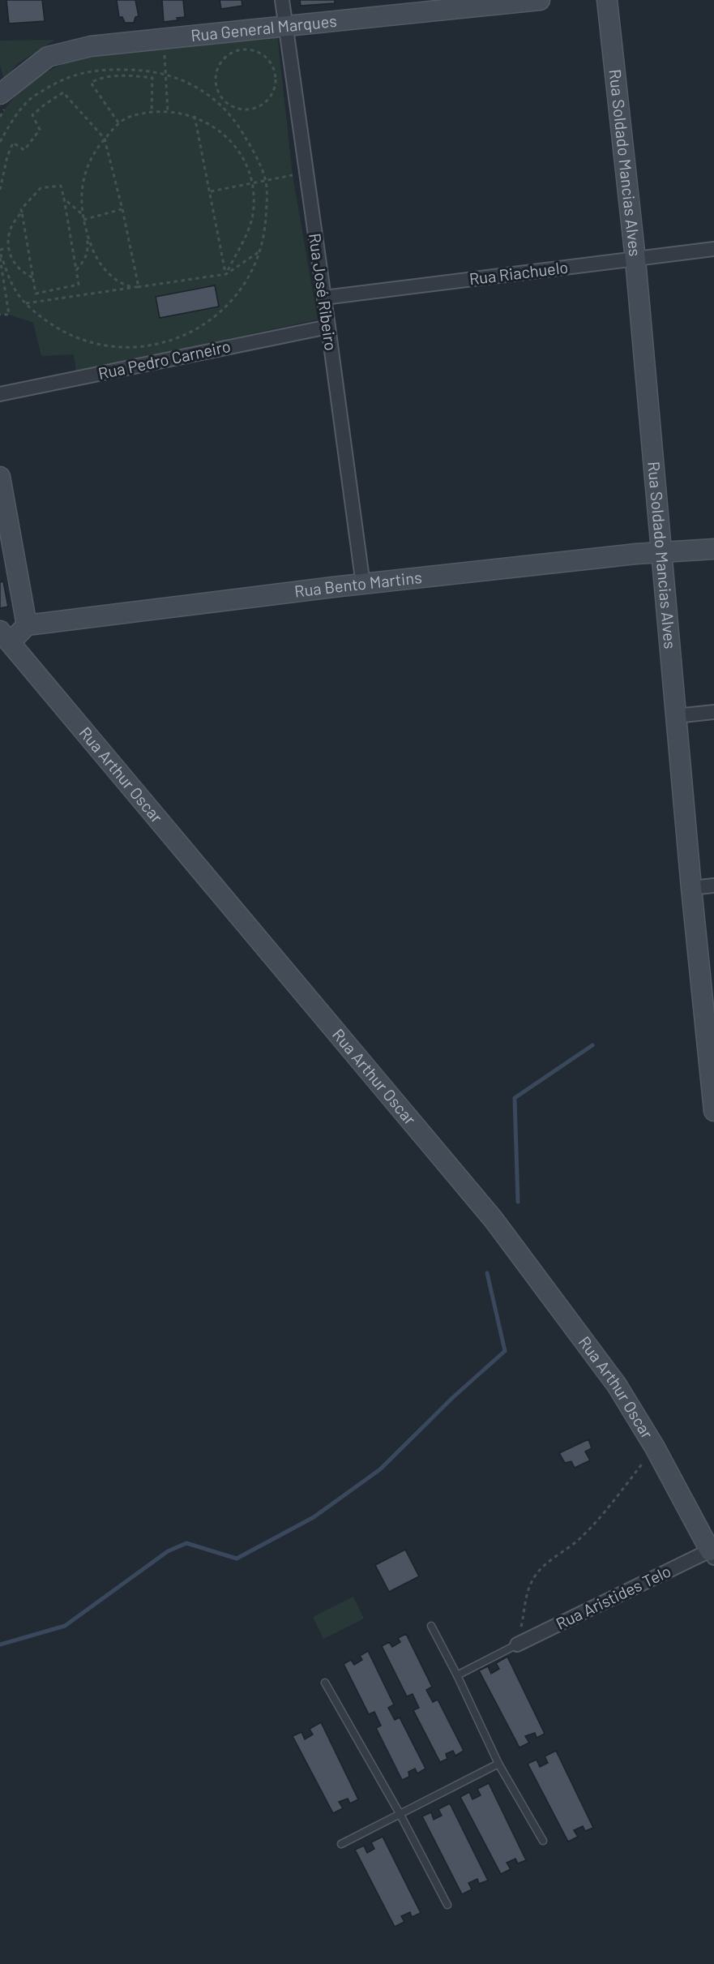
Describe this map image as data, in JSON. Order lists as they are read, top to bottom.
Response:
{
  "streets": {
    "street": [
      "Rua General Marques",
      "Rua Soldado Mancias Alves",
      "Rua Riachuelo",
      "Rua José Ribeiro",
      "Rua Pedro Carneiro",
      "Rua Bento Martins",
      "Rua Arthur Oscar",
      "Rua Aristides Telo"
    ]
  },
  "crossings": [
    ["Rua General Marques", "Rua José Ribeiro"],
    ["Rua Soldado Mancias Alves", "Rua Riachuelo"],
    ["Rua Soldado Mancias Alves", "Rua Bento Martins"],
    ["Rua Riachuelo", "Rua José Ribeiro"],
    ["Rua José Ribeiro", "Rua Pedro Carneiro"],
    ["Rua José Ribeiro", "Rua Bento Martins"],
    ["Rua Arthur Oscar", "Rua Aristides Telo"]
  ]
}
